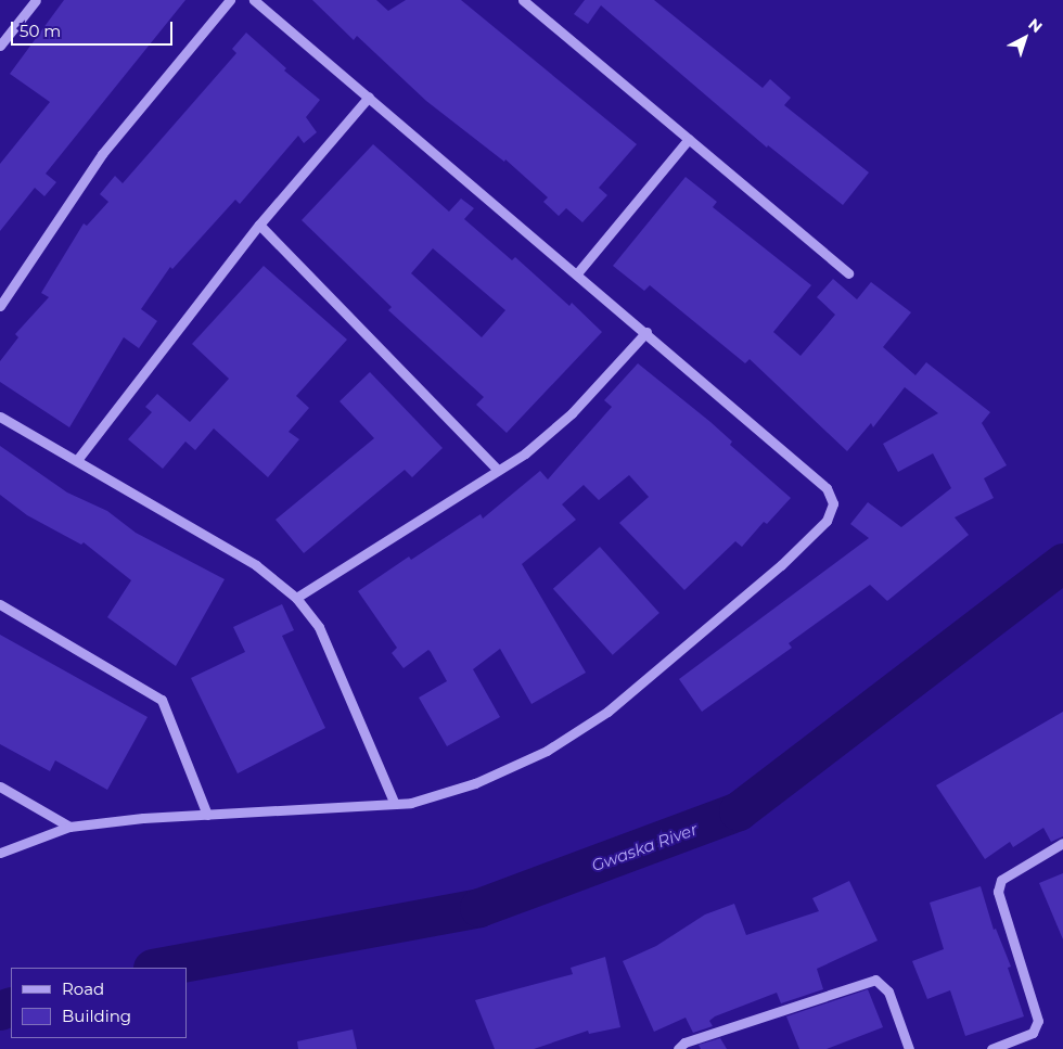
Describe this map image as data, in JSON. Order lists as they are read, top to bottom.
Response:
{
  "water": ["Gwaska River"],
  "legend": ["Road", "Building"],
  "scale_bar": "50 m",
  "north": "top right"
}
